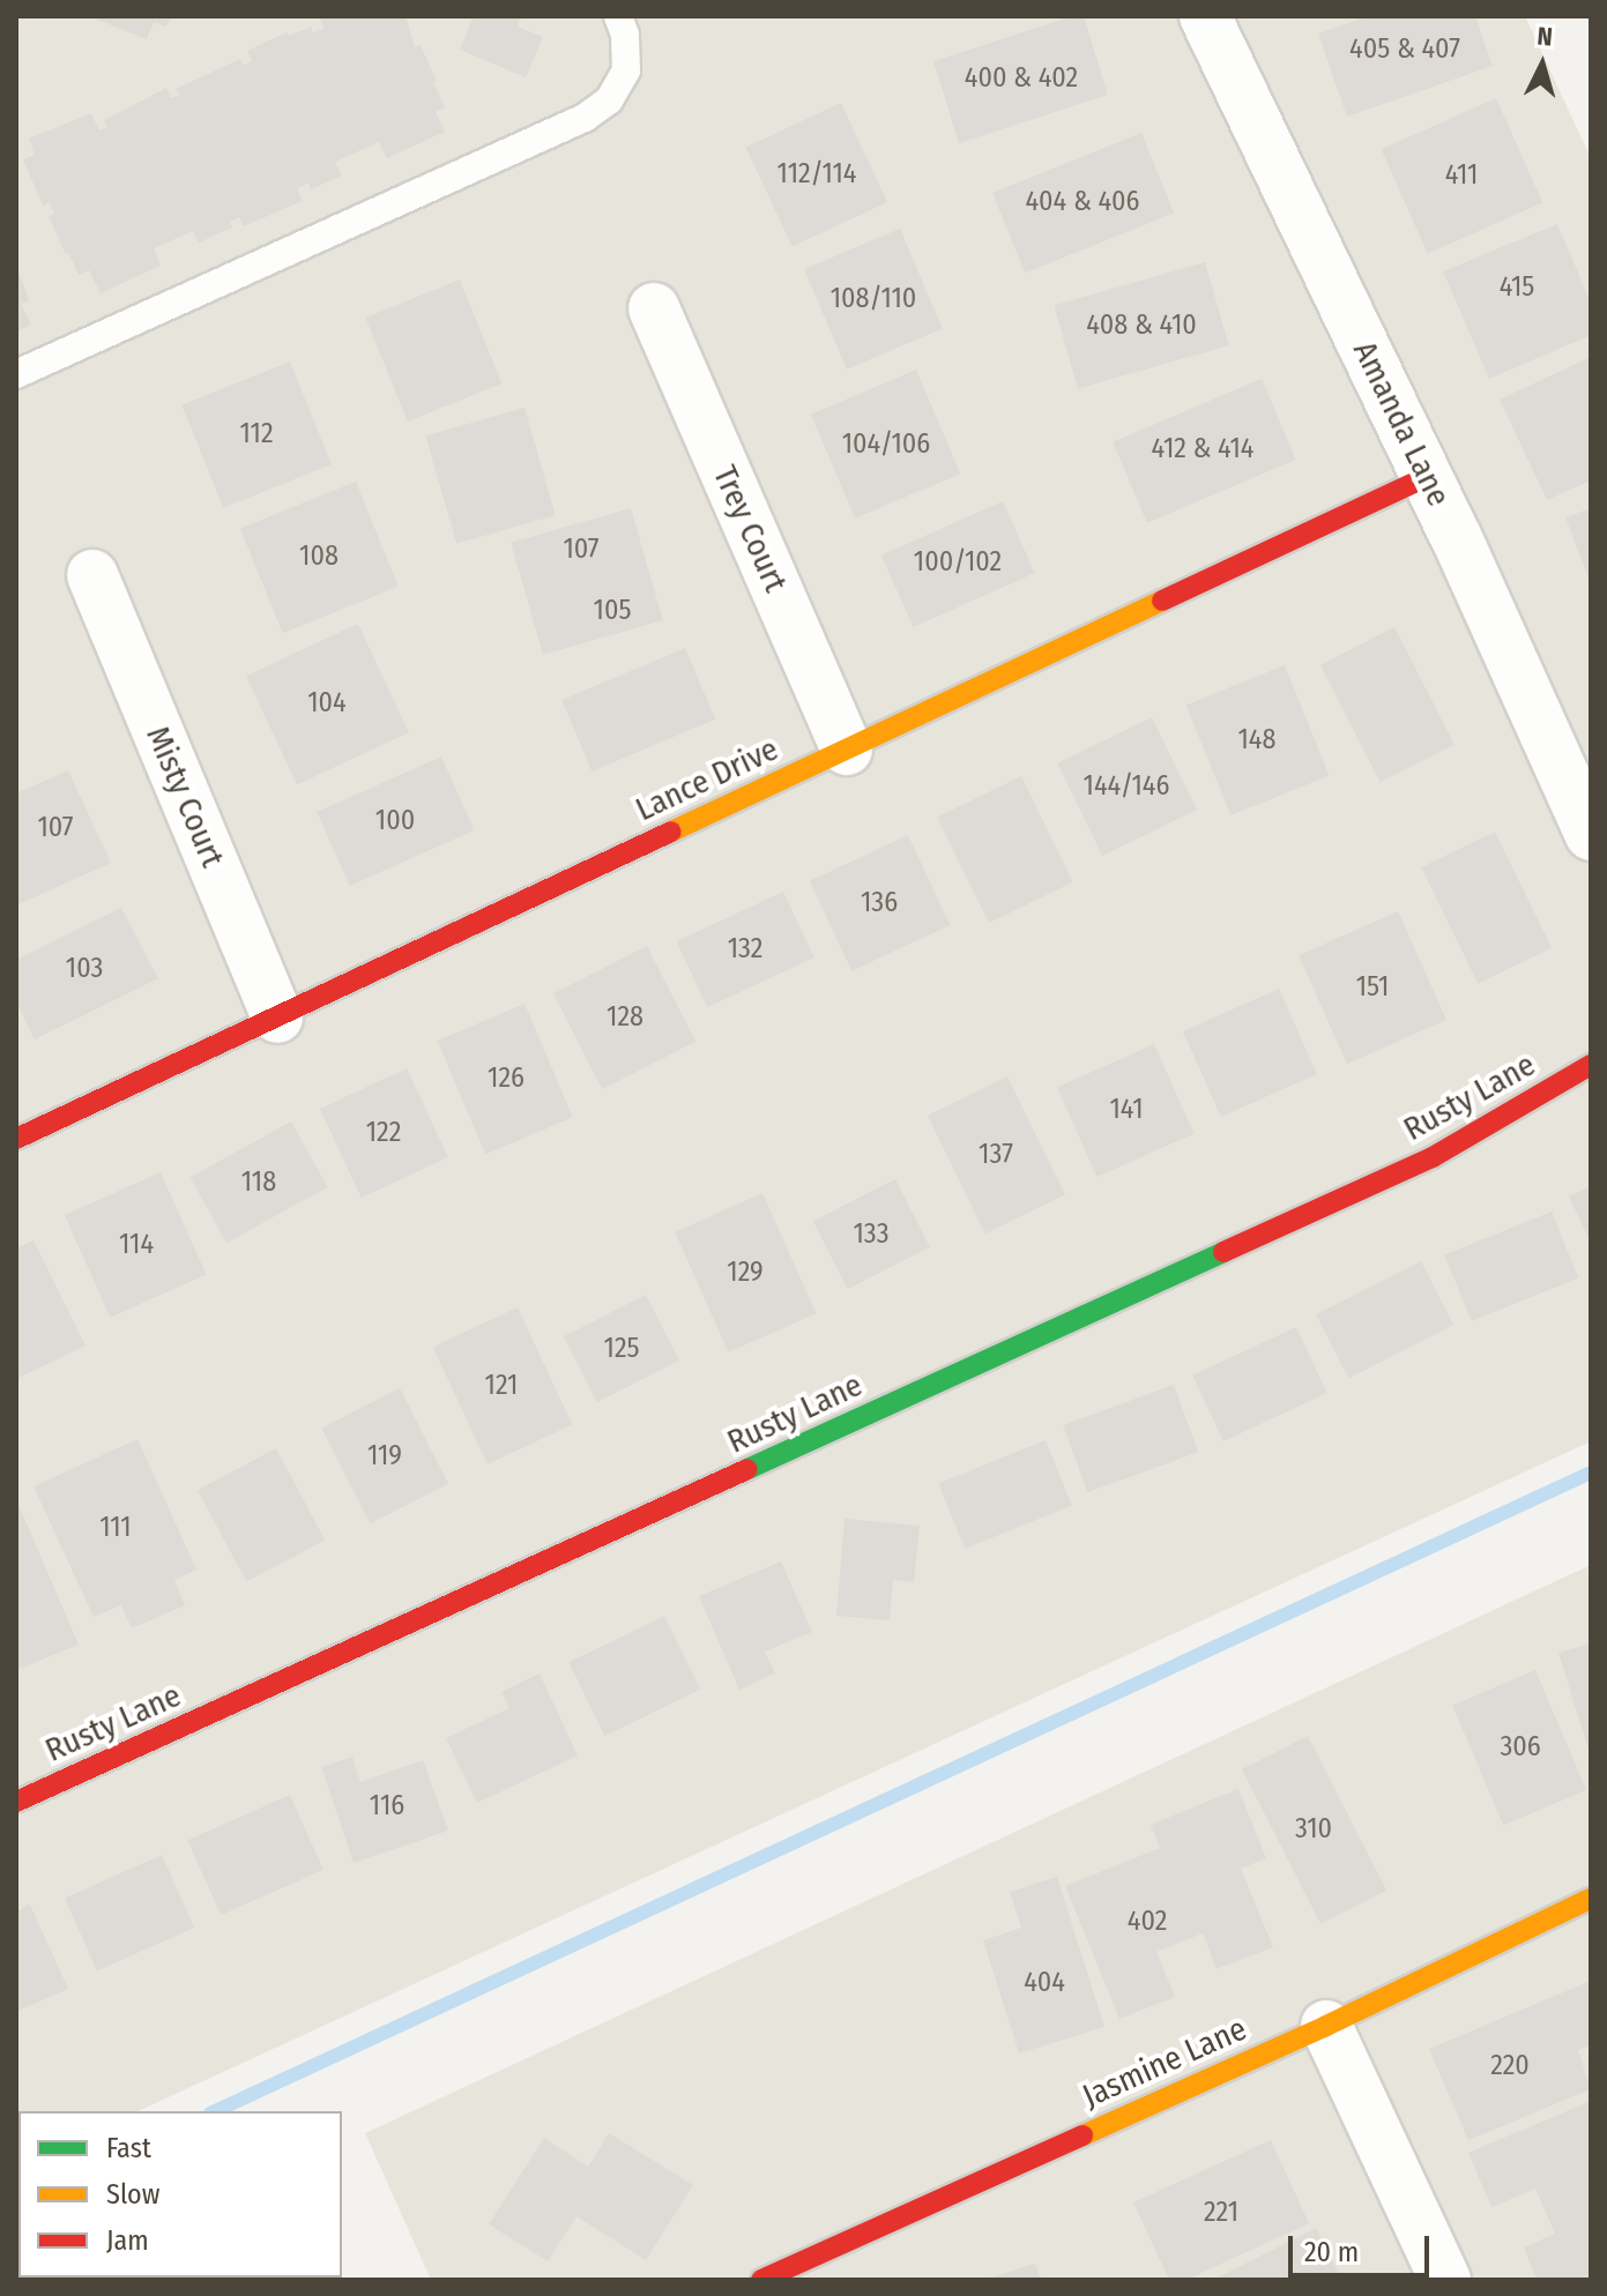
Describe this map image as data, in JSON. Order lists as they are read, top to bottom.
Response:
{
  "streets": {
    "street": [
      "Amanda Lane",
      "Trey Court",
      "Lance Drive",
      "Misty Court",
      "Rusty Lane",
      "Jasmine Lane"
    ]
  },
  "crossings": [
    ["Amanda Lane", "Lance Drive"],
    ["Trey Court", "Lance Drive"],
    ["Lance Drive", "Misty Court"]
  ],
  "house_numbers": [
    "405 & 407",
    "400 & 402",
    "112/114",
    "411",
    "404 & 406",
    "415",
    "108/110",
    "408 & 410",
    "112",
    "104/106",
    "412 & 414",
    "107",
    "108",
    "100/102",
    "105",
    "104",
    "148",
    "144/146",
    "100",
    "107",
    "136",
    "132",
    "103",
    "151",
    "128",
    "126",
    "141",
    "122",
    "137",
    "118",
    "133",
    "114",
    "129",
    "125",
    "121",
    "119",
    "111",
    "306",
    "116",
    "310",
    "402",
    "404",
    "220",
    "221"
  ],
  "legend": ["Fast", "Slow", "Jam"],
  "scale_bar": "20 m",
  "north": "top"
}
